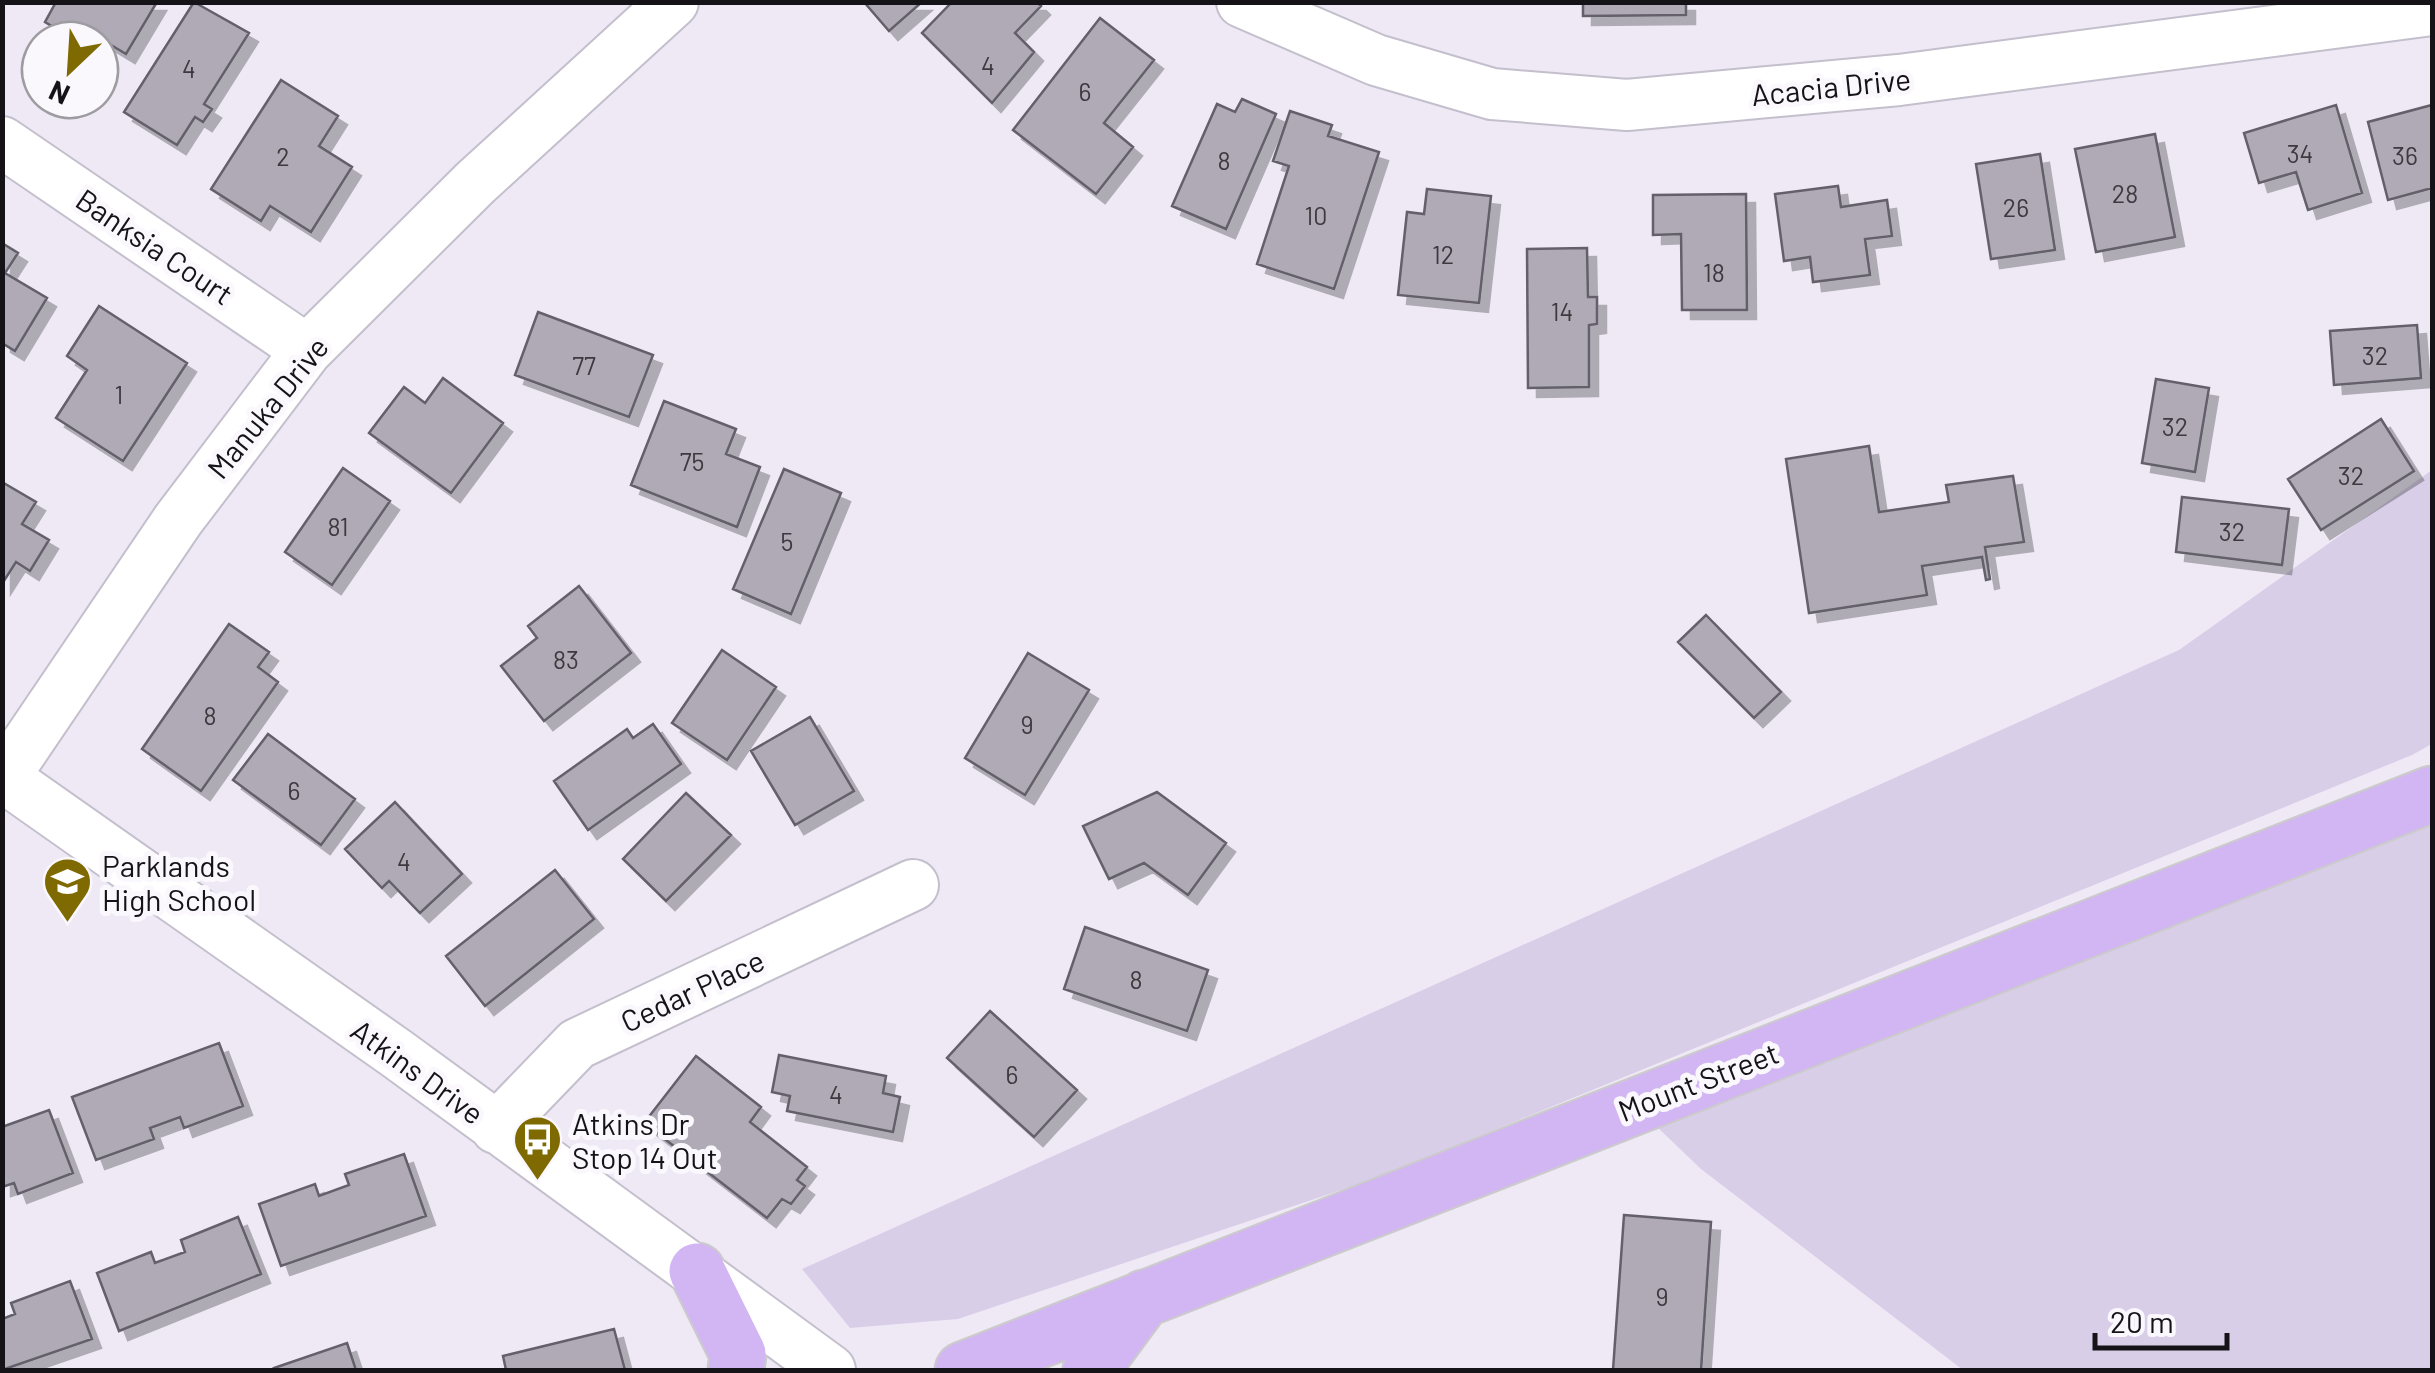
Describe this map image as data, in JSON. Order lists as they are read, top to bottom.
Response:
{
  "streets": {
    "highway": ["Mount Street"],
    "street": [
      "Acacia Drive",
      "Banksia Court",
      "Manuka Drive",
      "Cedar Place",
      "Atkins Drive"
    ]
  },
  "crossings": [
    ["Banksia Court", "Manuka Drive"],
    ["Manuka Drive", "Atkins Drive"],
    ["Cedar Place", "Atkins Drive"]
  ],
  "places": {
    "school or university": ["Parklands High School"],
    "bus stop": ["Atkins Dr Stop 14 Out"]
  },
  "house_numbers": [
    "4",
    "4",
    "6",
    "34",
    "36",
    "2",
    "8",
    "28",
    "26",
    "10",
    "12",
    "18",
    "14",
    "32",
    "77",
    "1",
    "32",
    "75",
    "32",
    "81",
    "32",
    "5",
    "83",
    "8",
    "9",
    "6",
    "4",
    "8",
    "6",
    "4",
    "9"
  ],
  "scale_bar": "20 m",
  "north": "bottom left"
}
